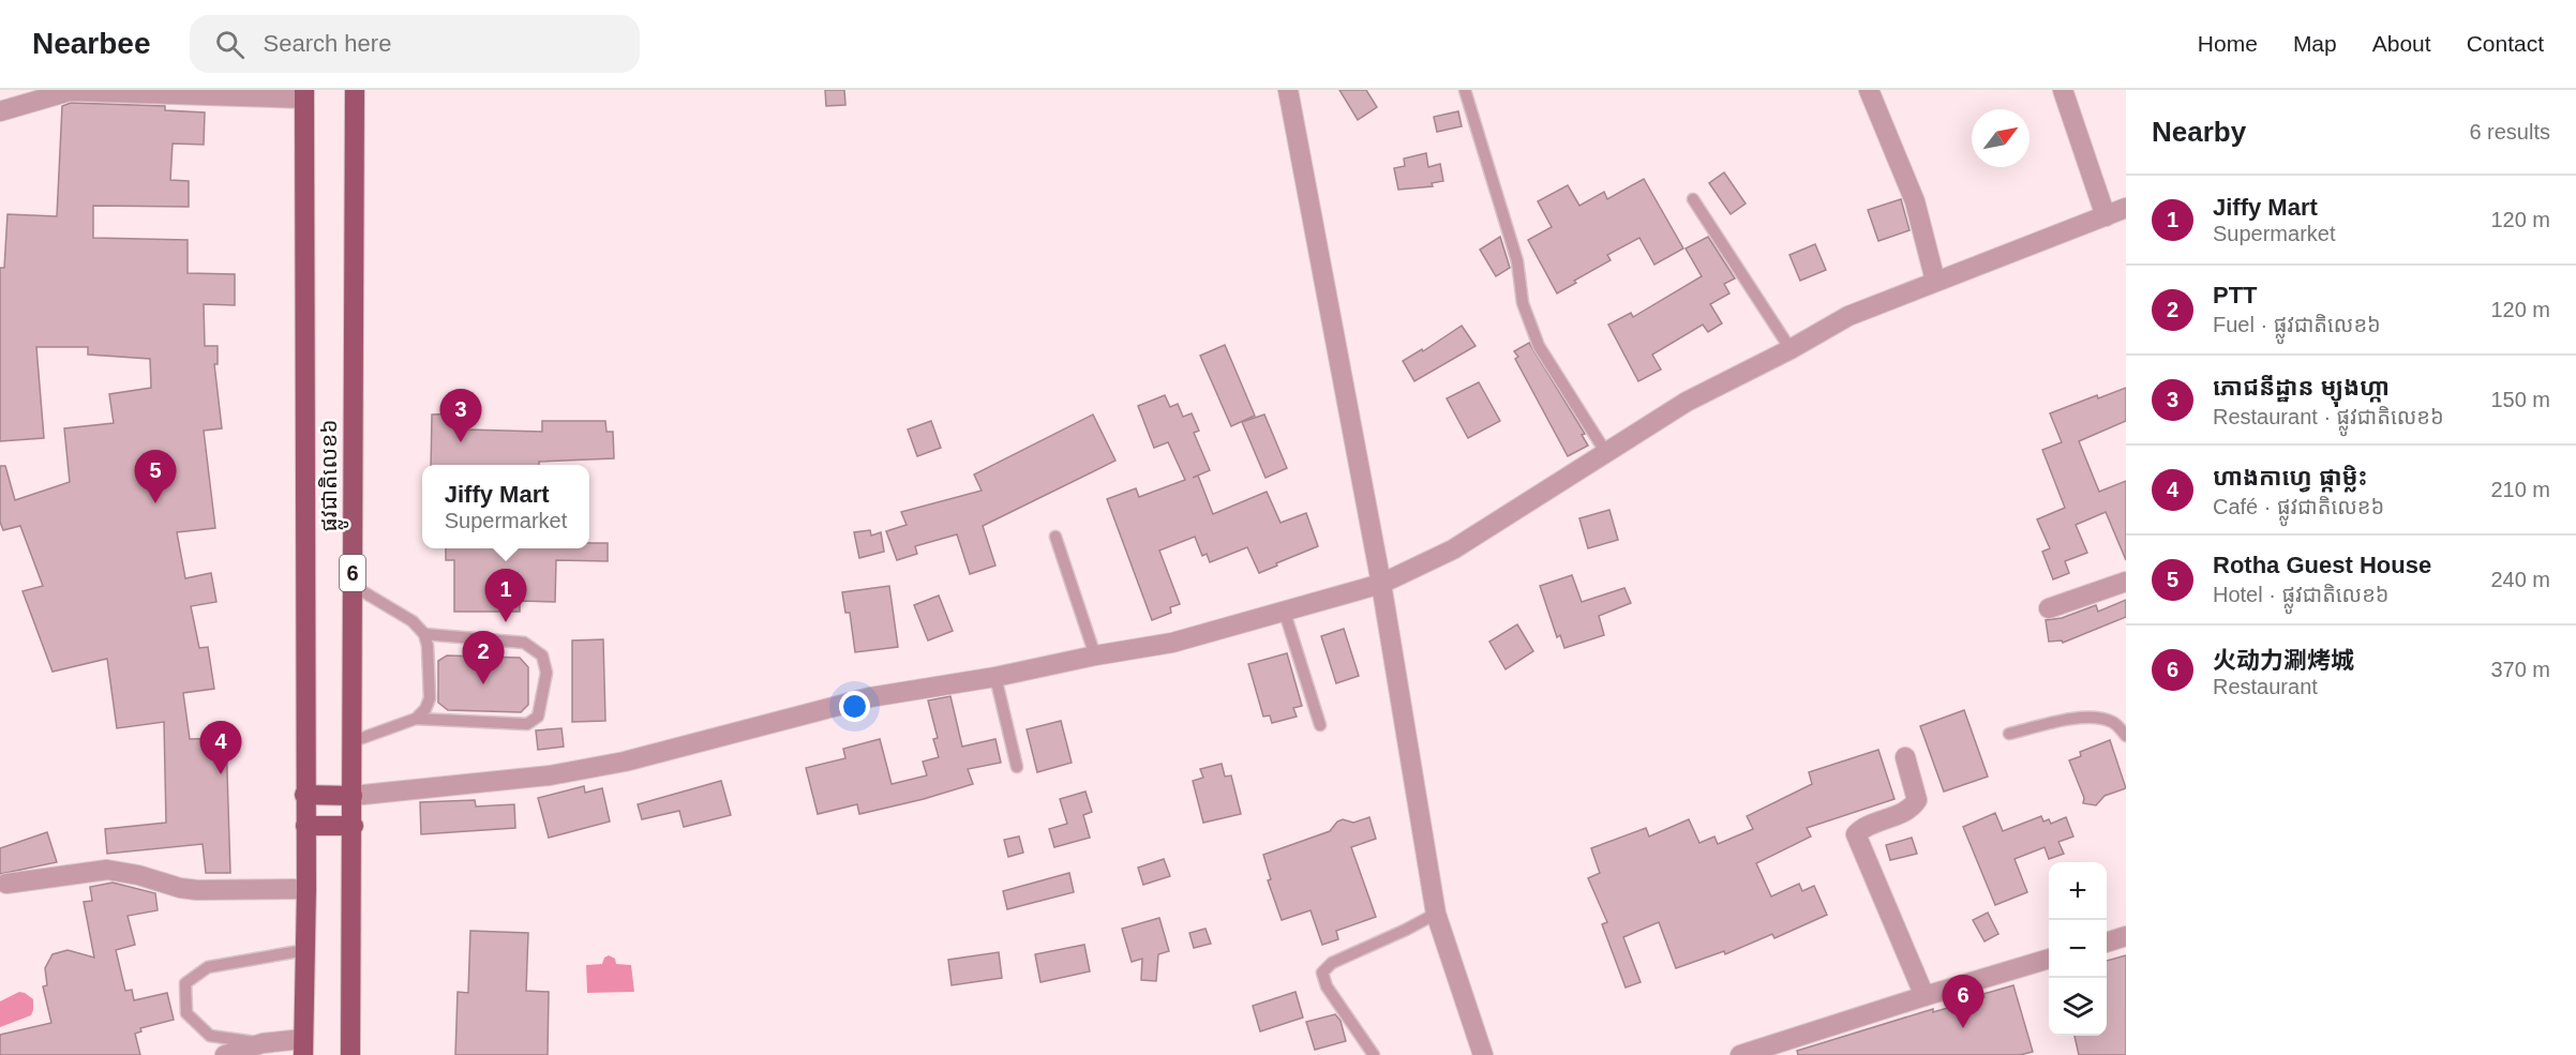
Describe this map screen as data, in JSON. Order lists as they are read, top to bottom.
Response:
{
  "streets": {
    "main road": ["ផ្លូវជាតិលេខ៦", "6"]
  },
  "north": "top right",
  "page": {
    "header": "Nearbee",
    "search": "Search here",
    "nav": [
      "Home",
      "Map",
      "About",
      "Contact"
    ],
    "heading": ["Nearby", "6 results"],
    "list": [
      {
        "mark": "1",
        "name": "Jiffy Mart",
        "note": "Supermarket",
        "value": "120 m"
      },
      {
        "mark": "2",
        "name": "PTT",
        "note": "Fuel · ផ្លូវជាតិលេខ៦",
        "value": "120 m"
      },
      {
        "mark": "3",
        "name": "ភោជនីដ្ឋាន ម្យុងហ្កា",
        "note": "Restaurant · ផ្លូវជាតិលេខ៦",
        "value": "150 m"
      },
      {
        "mark": "4",
        "name": "ហាងកាហ្វេ ផ្កាម្លិះ",
        "note": "Café · ផ្លូវជាតិលេខ៦",
        "value": "210 m"
      },
      {
        "mark": "5",
        "name": "Rotha Guest House",
        "note": "Hotel · ផ្លូវជាតិលេខ៦",
        "value": "240 m"
      },
      {
        "mark": "6",
        "name": "火动力涮烤城",
        "note": "Restaurant",
        "value": "370 m"
      }
    ],
    "pins": [
      "3",
      "5",
      "1",
      "2",
      "4",
      "6"
    ],
    "popup": ["Jiffy Mart", "Supermarket"],
    "map_buttons": ["+", "−"]
  }
}
